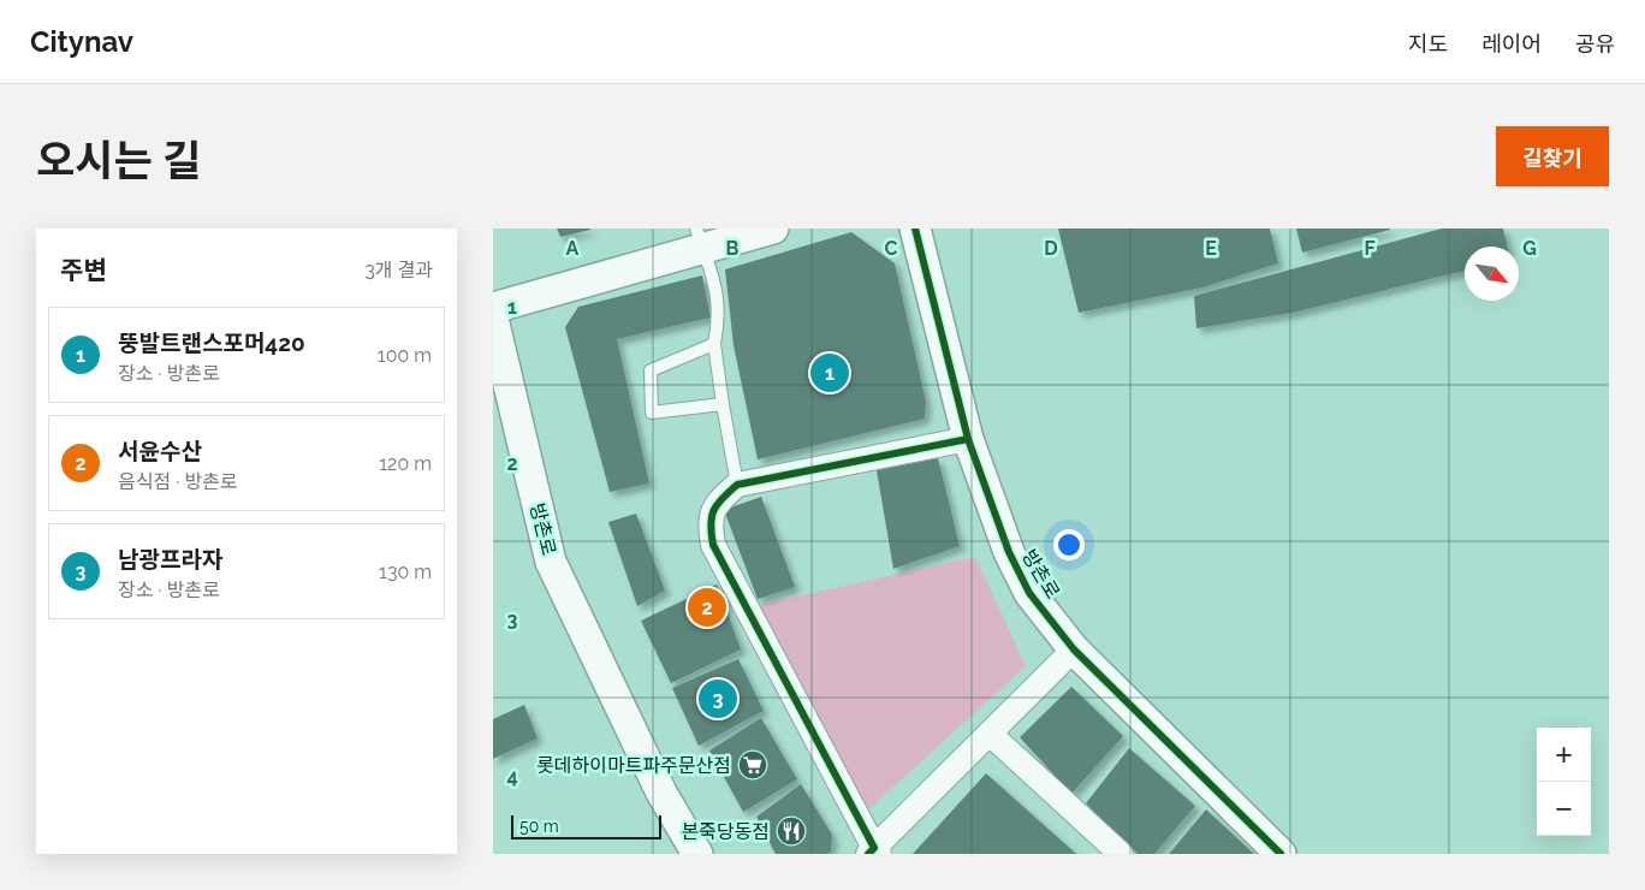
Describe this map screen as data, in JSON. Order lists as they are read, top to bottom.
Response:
{
  "streets": {
    "street": ["방촌로"]
  },
  "places": {
    "supermarket": ["롯데하이마트파주문산점"],
    "restaurant": ["본죽당동점"]
  },
  "scale_bar": "50 m",
  "north": "bottom right",
  "page": {
    "header": "Citynav",
    "nav": ["지도", "레이어", "공유"],
    "title": "오시는 길",
    "buttons": "길찾기",
    "heading": ["주변", "3개 결과"],
    "list": [
      {
        "mark": "1",
        "name": "뚱발트랜스포머420",
        "note": "장소 · 방촌로",
        "value": "100 m"
      },
      {
        "mark": "2",
        "name": "서윤수산",
        "note": "음식점 · 방촌로",
        "value": "120 m"
      },
      {
        "mark": "3",
        "name": "남광프라자",
        "note": "장소 · 방촌로",
        "value": "130 m"
      }
    ],
    "pins": ["1", "2", "3"],
    "map_buttons": ["+", "−"],
    "scale": "50 m"
  },
  "grid": {
    "columns": [
      "A",
      "B",
      "C",
      "D",
      "E",
      "F",
      "G"
    ],
    "rows": [
      "1",
      "2",
      "3",
      "4"
    ]
  }
}
